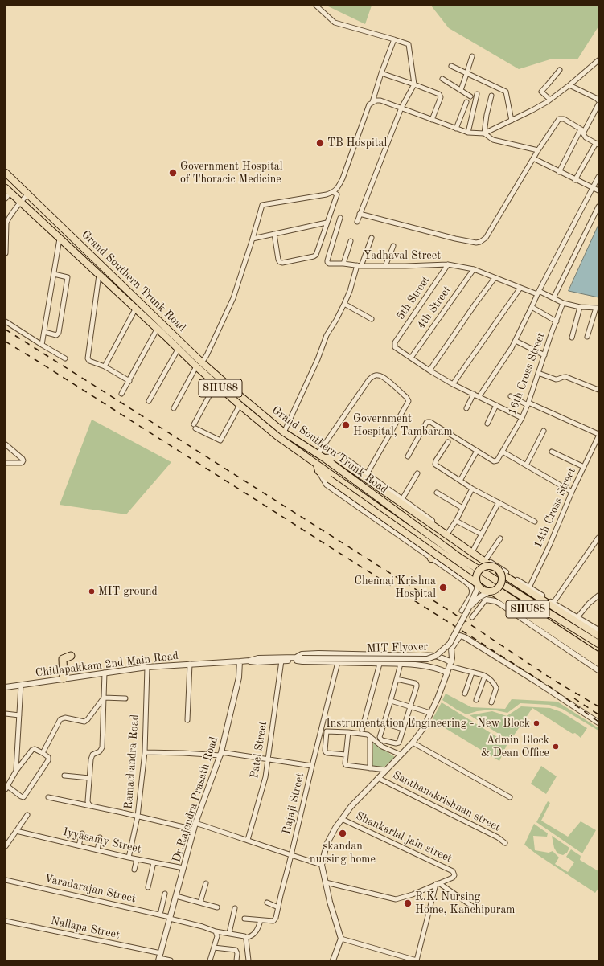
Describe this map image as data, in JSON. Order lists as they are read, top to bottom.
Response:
{
  "streets": {
    "main road": ["Grand Southern Trunk Road", "SHU88"],
    "street": [
      "Yadhaval Street",
      "5th Street",
      "4th Street",
      "16th Cross Street",
      "14th Cross Street",
      "MIT Flyover",
      "Chitlapakkam 2nd Main Road",
      "Patel Street",
      "Ramachandra Road",
      "Dr.Rajendra Prasath Road",
      "Santhanakrishnan street",
      "Rajaji Street",
      "Shankarlal jain street",
      "Iyyasamy Street",
      "Varadarajan Street",
      "Nallapa Street"
    ]
  },
  "crossings": [
    ["Yadhaval Street", "5th Street"],
    ["Yadhaval Street", "4th Street"],
    ["Yadhaval Street", "16th Cross Street"],
    ["5th Street", "4th Street"],
    ["Chitlapakkam 2nd Main Road", "Ramachandra Road"],
    ["Chitlapakkam 2nd Main Road", "Dr.Rajendra Prasath Road"],
    ["Ramachandra Road", "Iyyasamy Street"],
    ["Dr.Rajendra Prasath Road", "Iyyasamy Street"],
    ["Dr.Rajendra Prasath Road", "Varadarajan Street"],
    ["Dr.Rajendra Prasath Road", "Nallapa Street"]
  ],
  "places": [
    "TB Hospital",
    "Government Hospital of Thoracic Medicine",
    "Government Hospital, Tambaram",
    "Chennai Krishna Hospital",
    "MIT ground",
    "Instrumentation Engineering - New Block",
    "Admin Block & Dean Office",
    "skandan nursing home",
    "R.K. Nursing Home, Kanchipuram"
  ]
}
